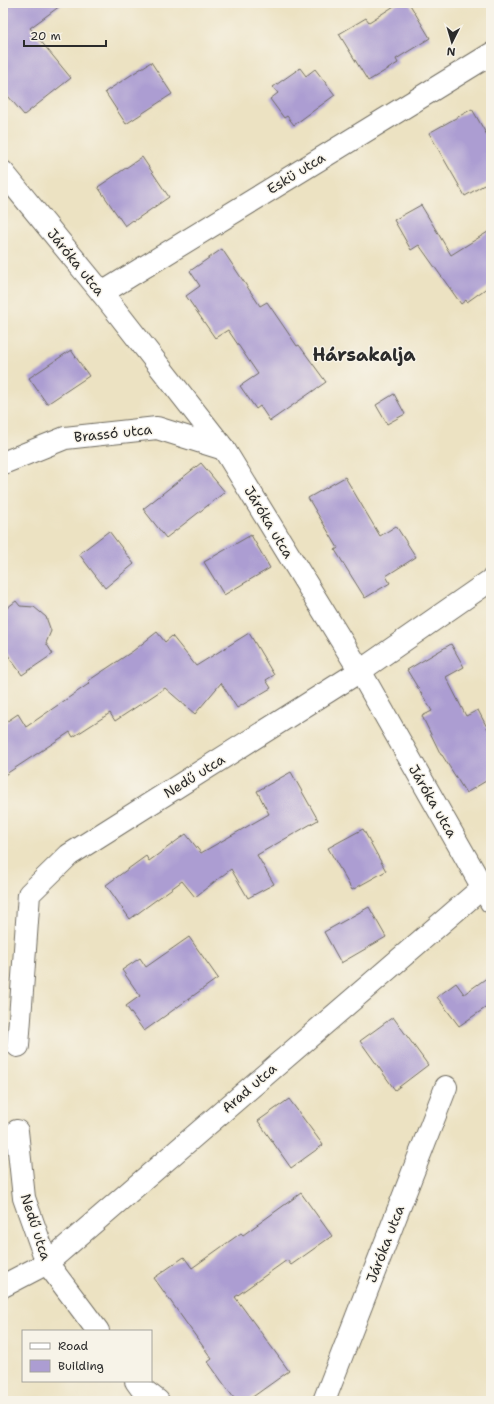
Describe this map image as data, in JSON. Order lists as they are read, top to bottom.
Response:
{
  "streets": {
    "street": [
      "Eskü utca",
      "Járóka utca",
      "Brassó utca",
      "Nedű utca",
      "Arad utca"
    ]
  },
  "crossings": [
    ["Eskü utca", "Járóka utca"],
    ["Járóka utca", "Brassó utca"],
    ["Járóka utca", "Nedű utca"],
    ["Járóka utca", "Arad utca"],
    ["Nedű utca", "Arad utca"]
  ],
  "districts": ["Hársakalja"],
  "legend": ["Road", "Building"],
  "scale_bar": "20 m",
  "north": "bottom"
}
